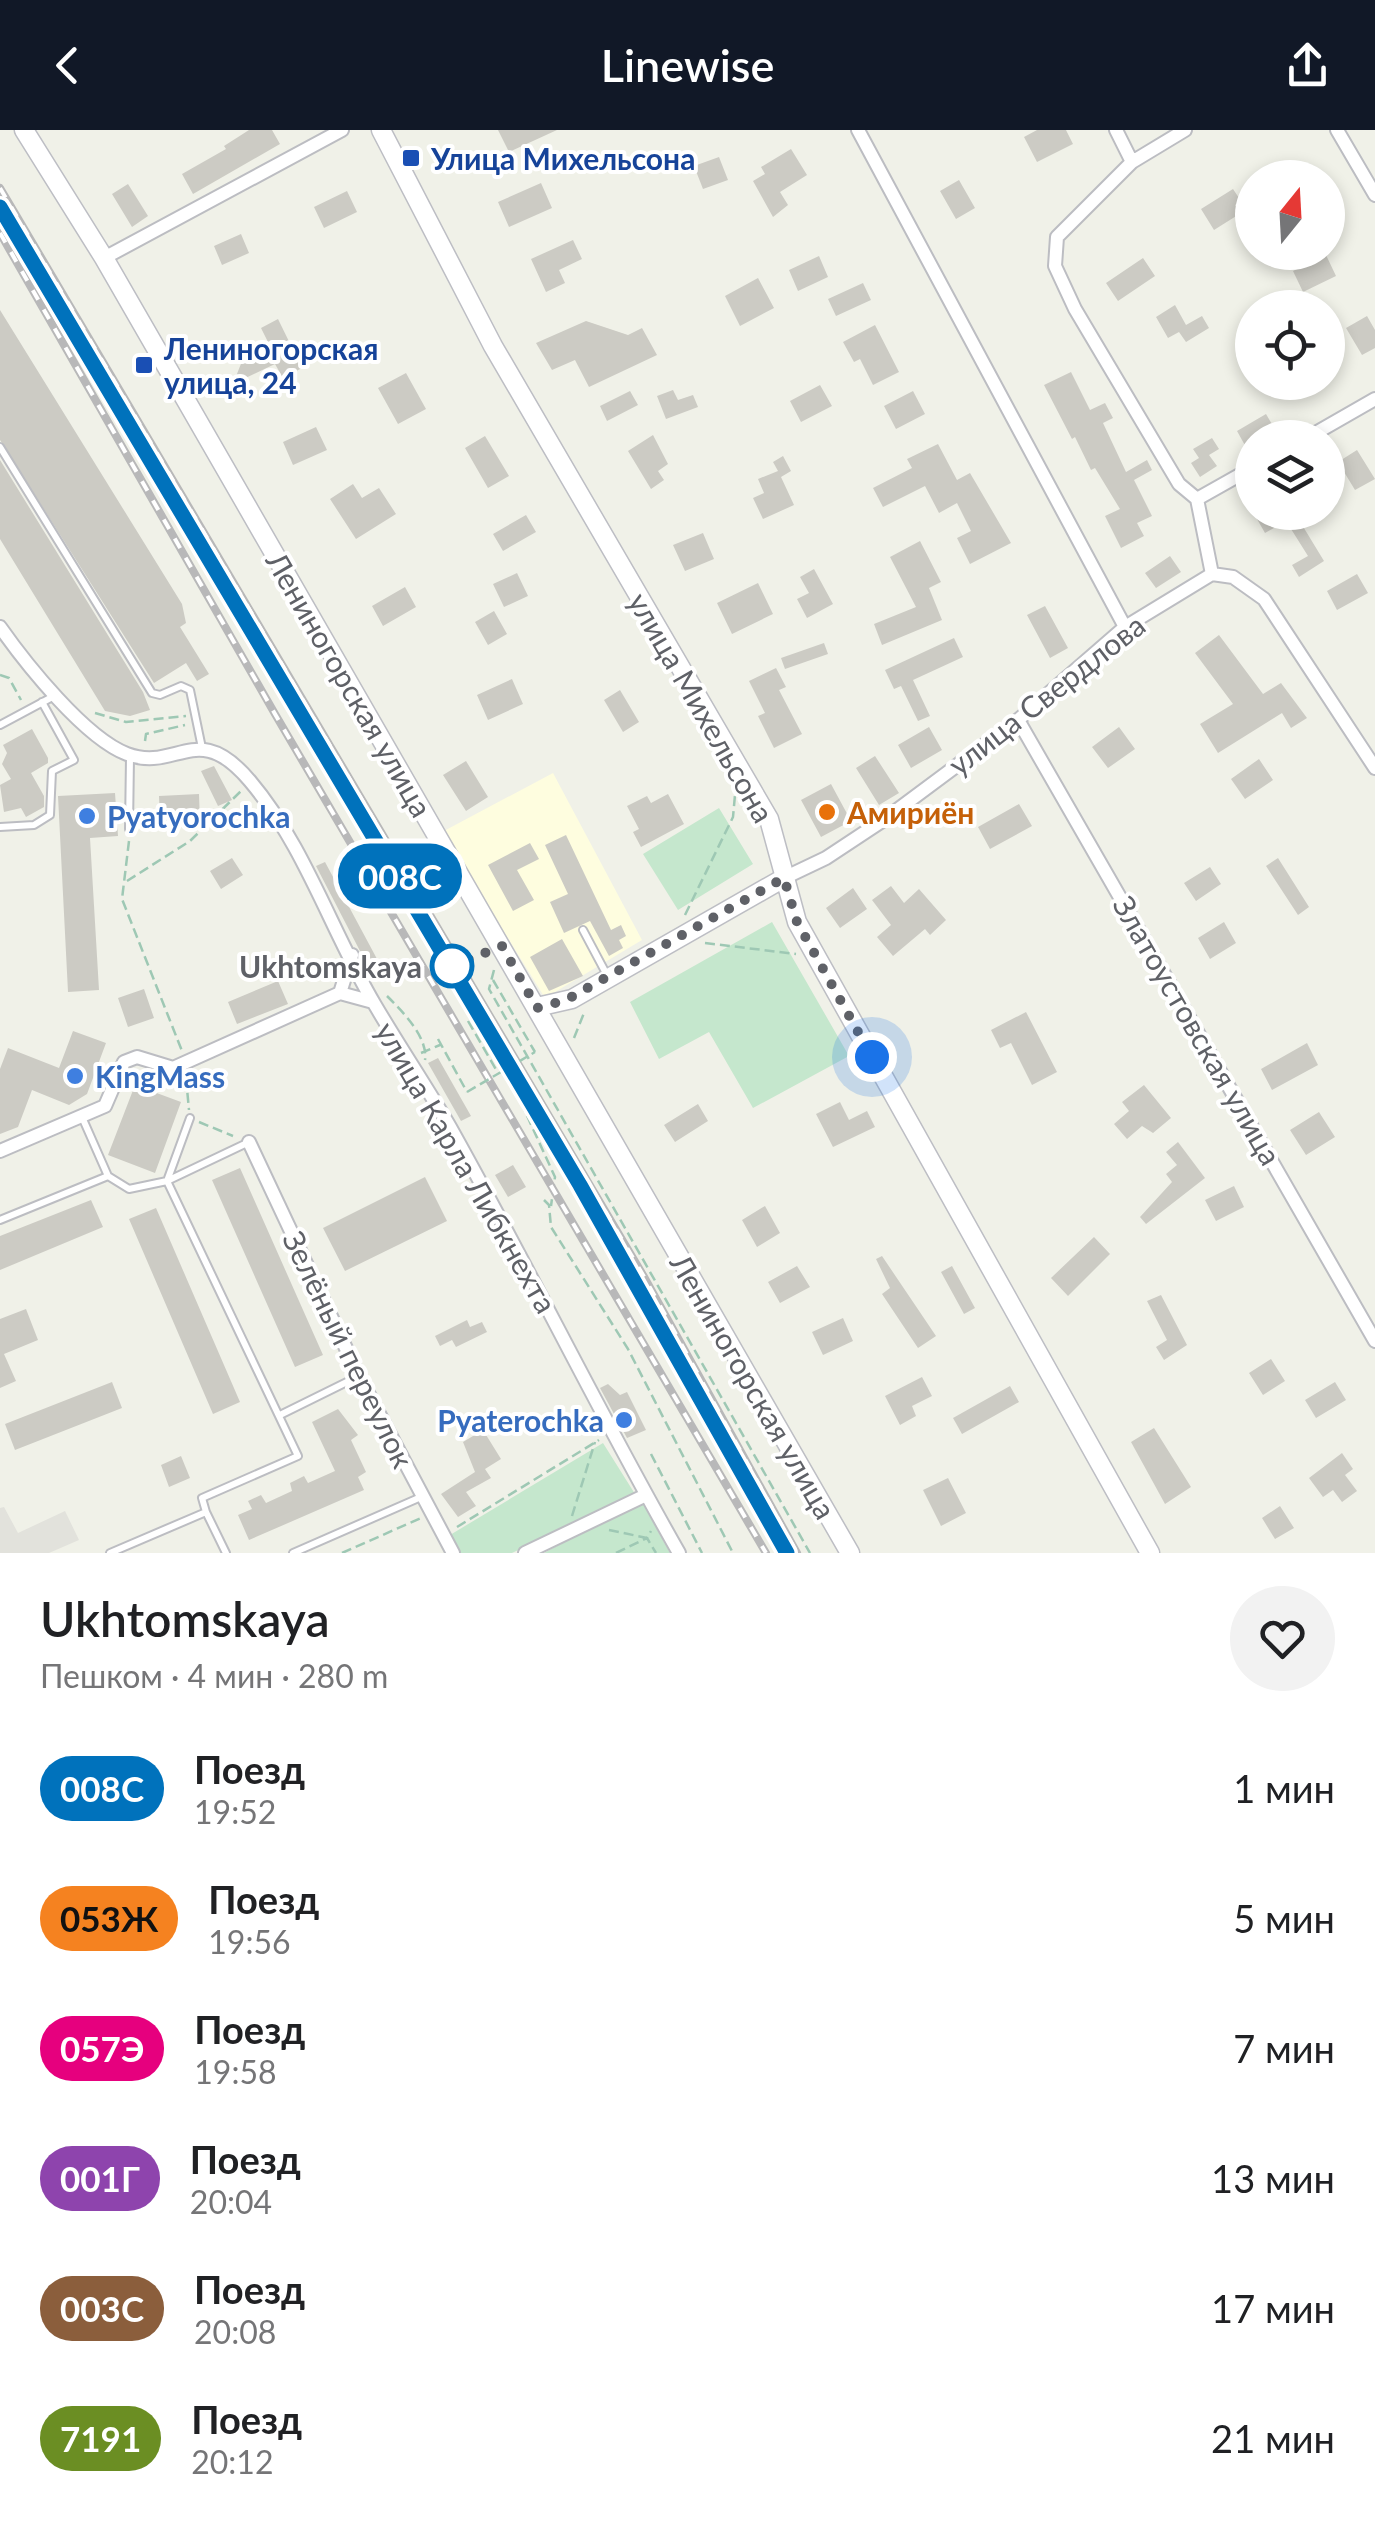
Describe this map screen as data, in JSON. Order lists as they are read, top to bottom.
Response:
{
  "streets": {
    "street": [
      "Лениногорская улица",
      "улица Свердлова",
      "улица Михельсона",
      "Златоустовская улица",
      "улица Карла Либкнехта",
      "Зелёный переулок"
    ]
  },
  "crossings": [
    ["Лениногорская улица", "улица Свердлова"],
    ["улица Свердлова", "улица Михельсона"],
    ["улица Свердлова", "Златоустовская улица"]
  ],
  "places": {
    "transit": ["Улица Михельсона", "Лениногорская улица, 24"],
    "other": [
      "Амириён",
      "Pyatyorochka",
      "Ukhtomskaya",
      "KingMass",
      "Pyaterochka"
    ]
  },
  "north": "top",
  "page": {
    "header": "Linewise",
    "on_map": "008С",
    "heading": ["Ukhtomskaya", "Пешком · 4 мин · 280 m"],
    "list": [
      {
        "mark": "008С",
        "name": "Поезд",
        "note": "19:52",
        "value": "1 мин"
      },
      {
        "mark": "053Ж",
        "name": "Поезд",
        "note": "19:56",
        "value": "5 мин"
      },
      {
        "mark": "057Э",
        "name": "Поезд",
        "note": "19:58",
        "value": "7 мин"
      },
      {
        "mark": "001Г",
        "name": "Поезд",
        "note": "20:04",
        "value": "13 мин"
      },
      {
        "mark": "003С",
        "name": "Поезд",
        "note": "20:08",
        "value": "17 мин"
      },
      {
        "mark": "7191",
        "name": "Поезд",
        "note": "20:12",
        "value": "21 мин"
      }
    ]
  }
}
